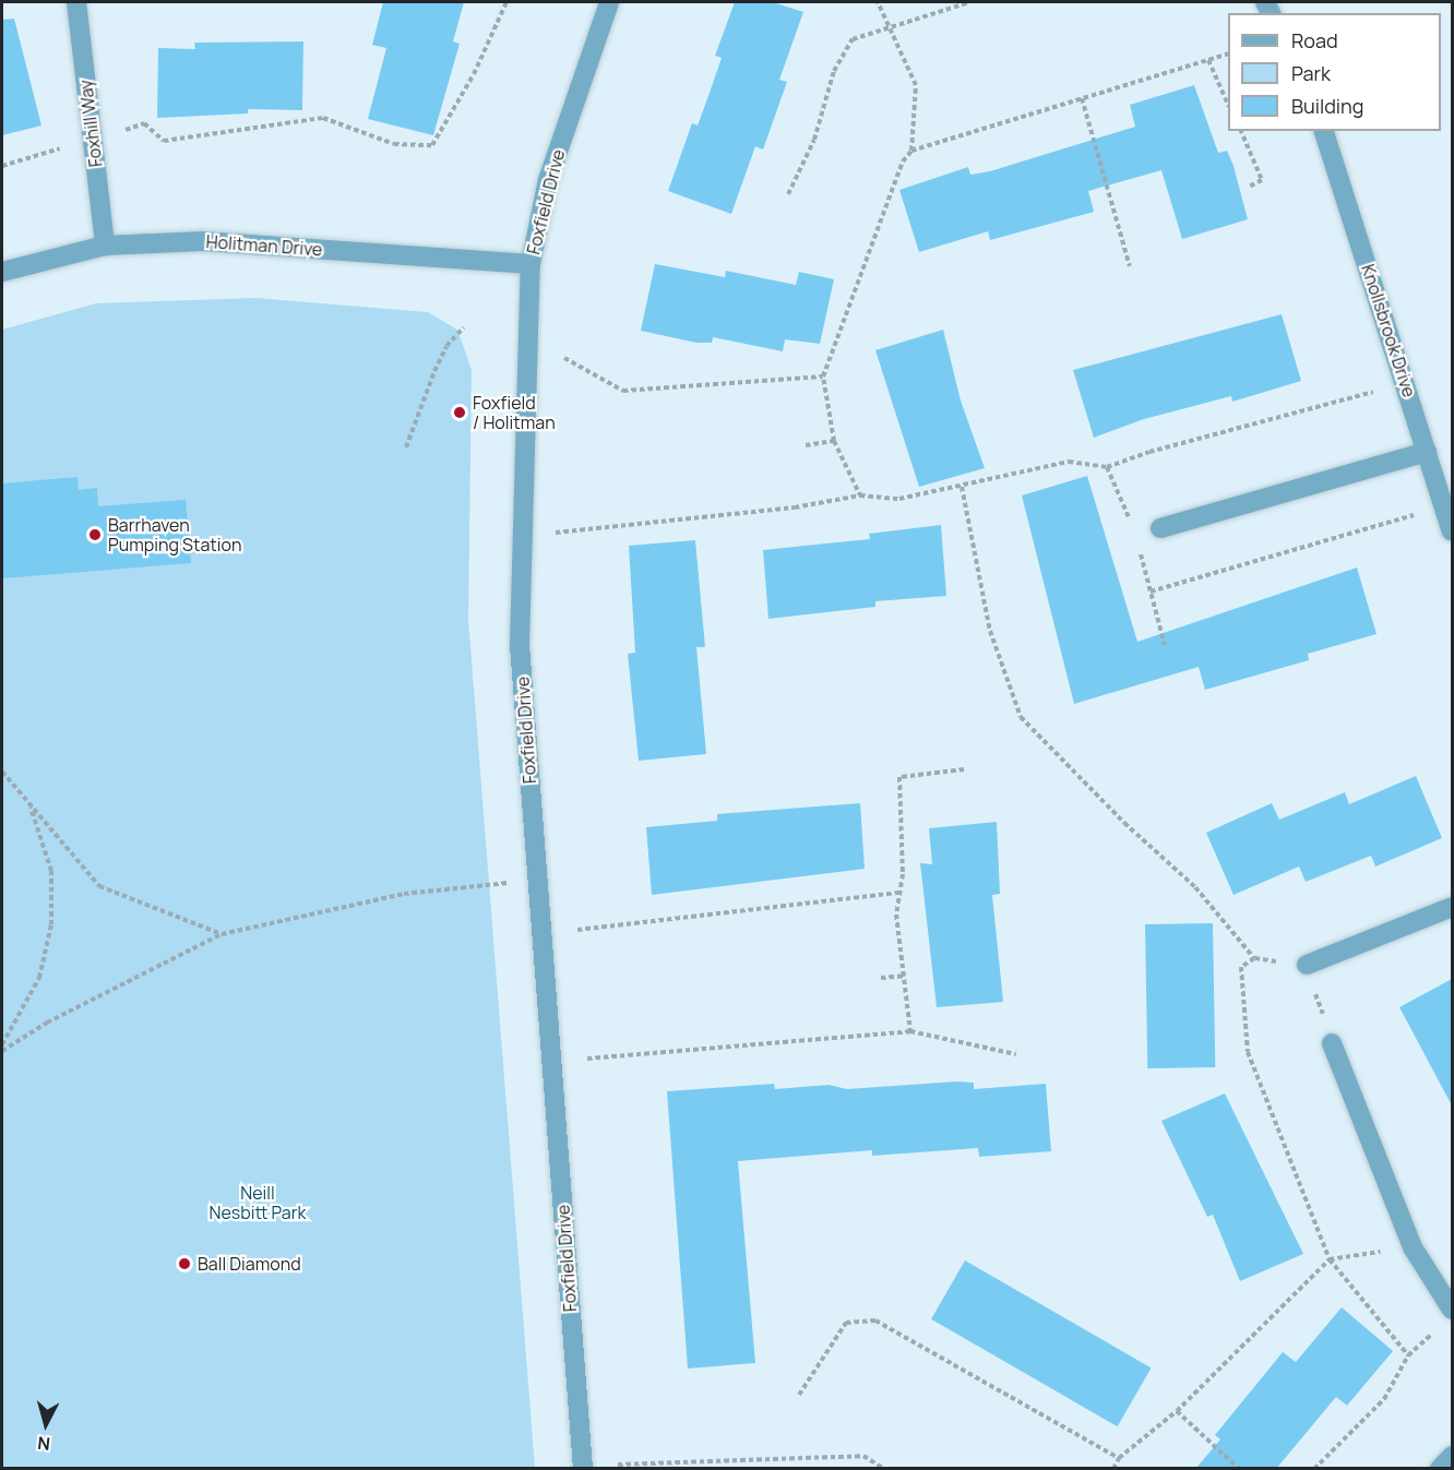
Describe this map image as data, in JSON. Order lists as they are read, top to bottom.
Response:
{
  "streets": {
    "street": [
      "Foxhill Way",
      "Foxfield Drive",
      "Holitman Drive",
      "Knollsbrook Drive"
    ]
  },
  "crossings": [
    ["Foxhill Way", "Holitman Drive"],
    ["Foxfield Drive", "Holitman Drive"]
  ],
  "parks": ["Neill Nesbitt Park"],
  "places": ["Foxfield / Holitman", "Barrhaven Pumping Station", "Ball Diamond"],
  "legend": ["Road", "Park", "Building"],
  "north": "bottom"
}
